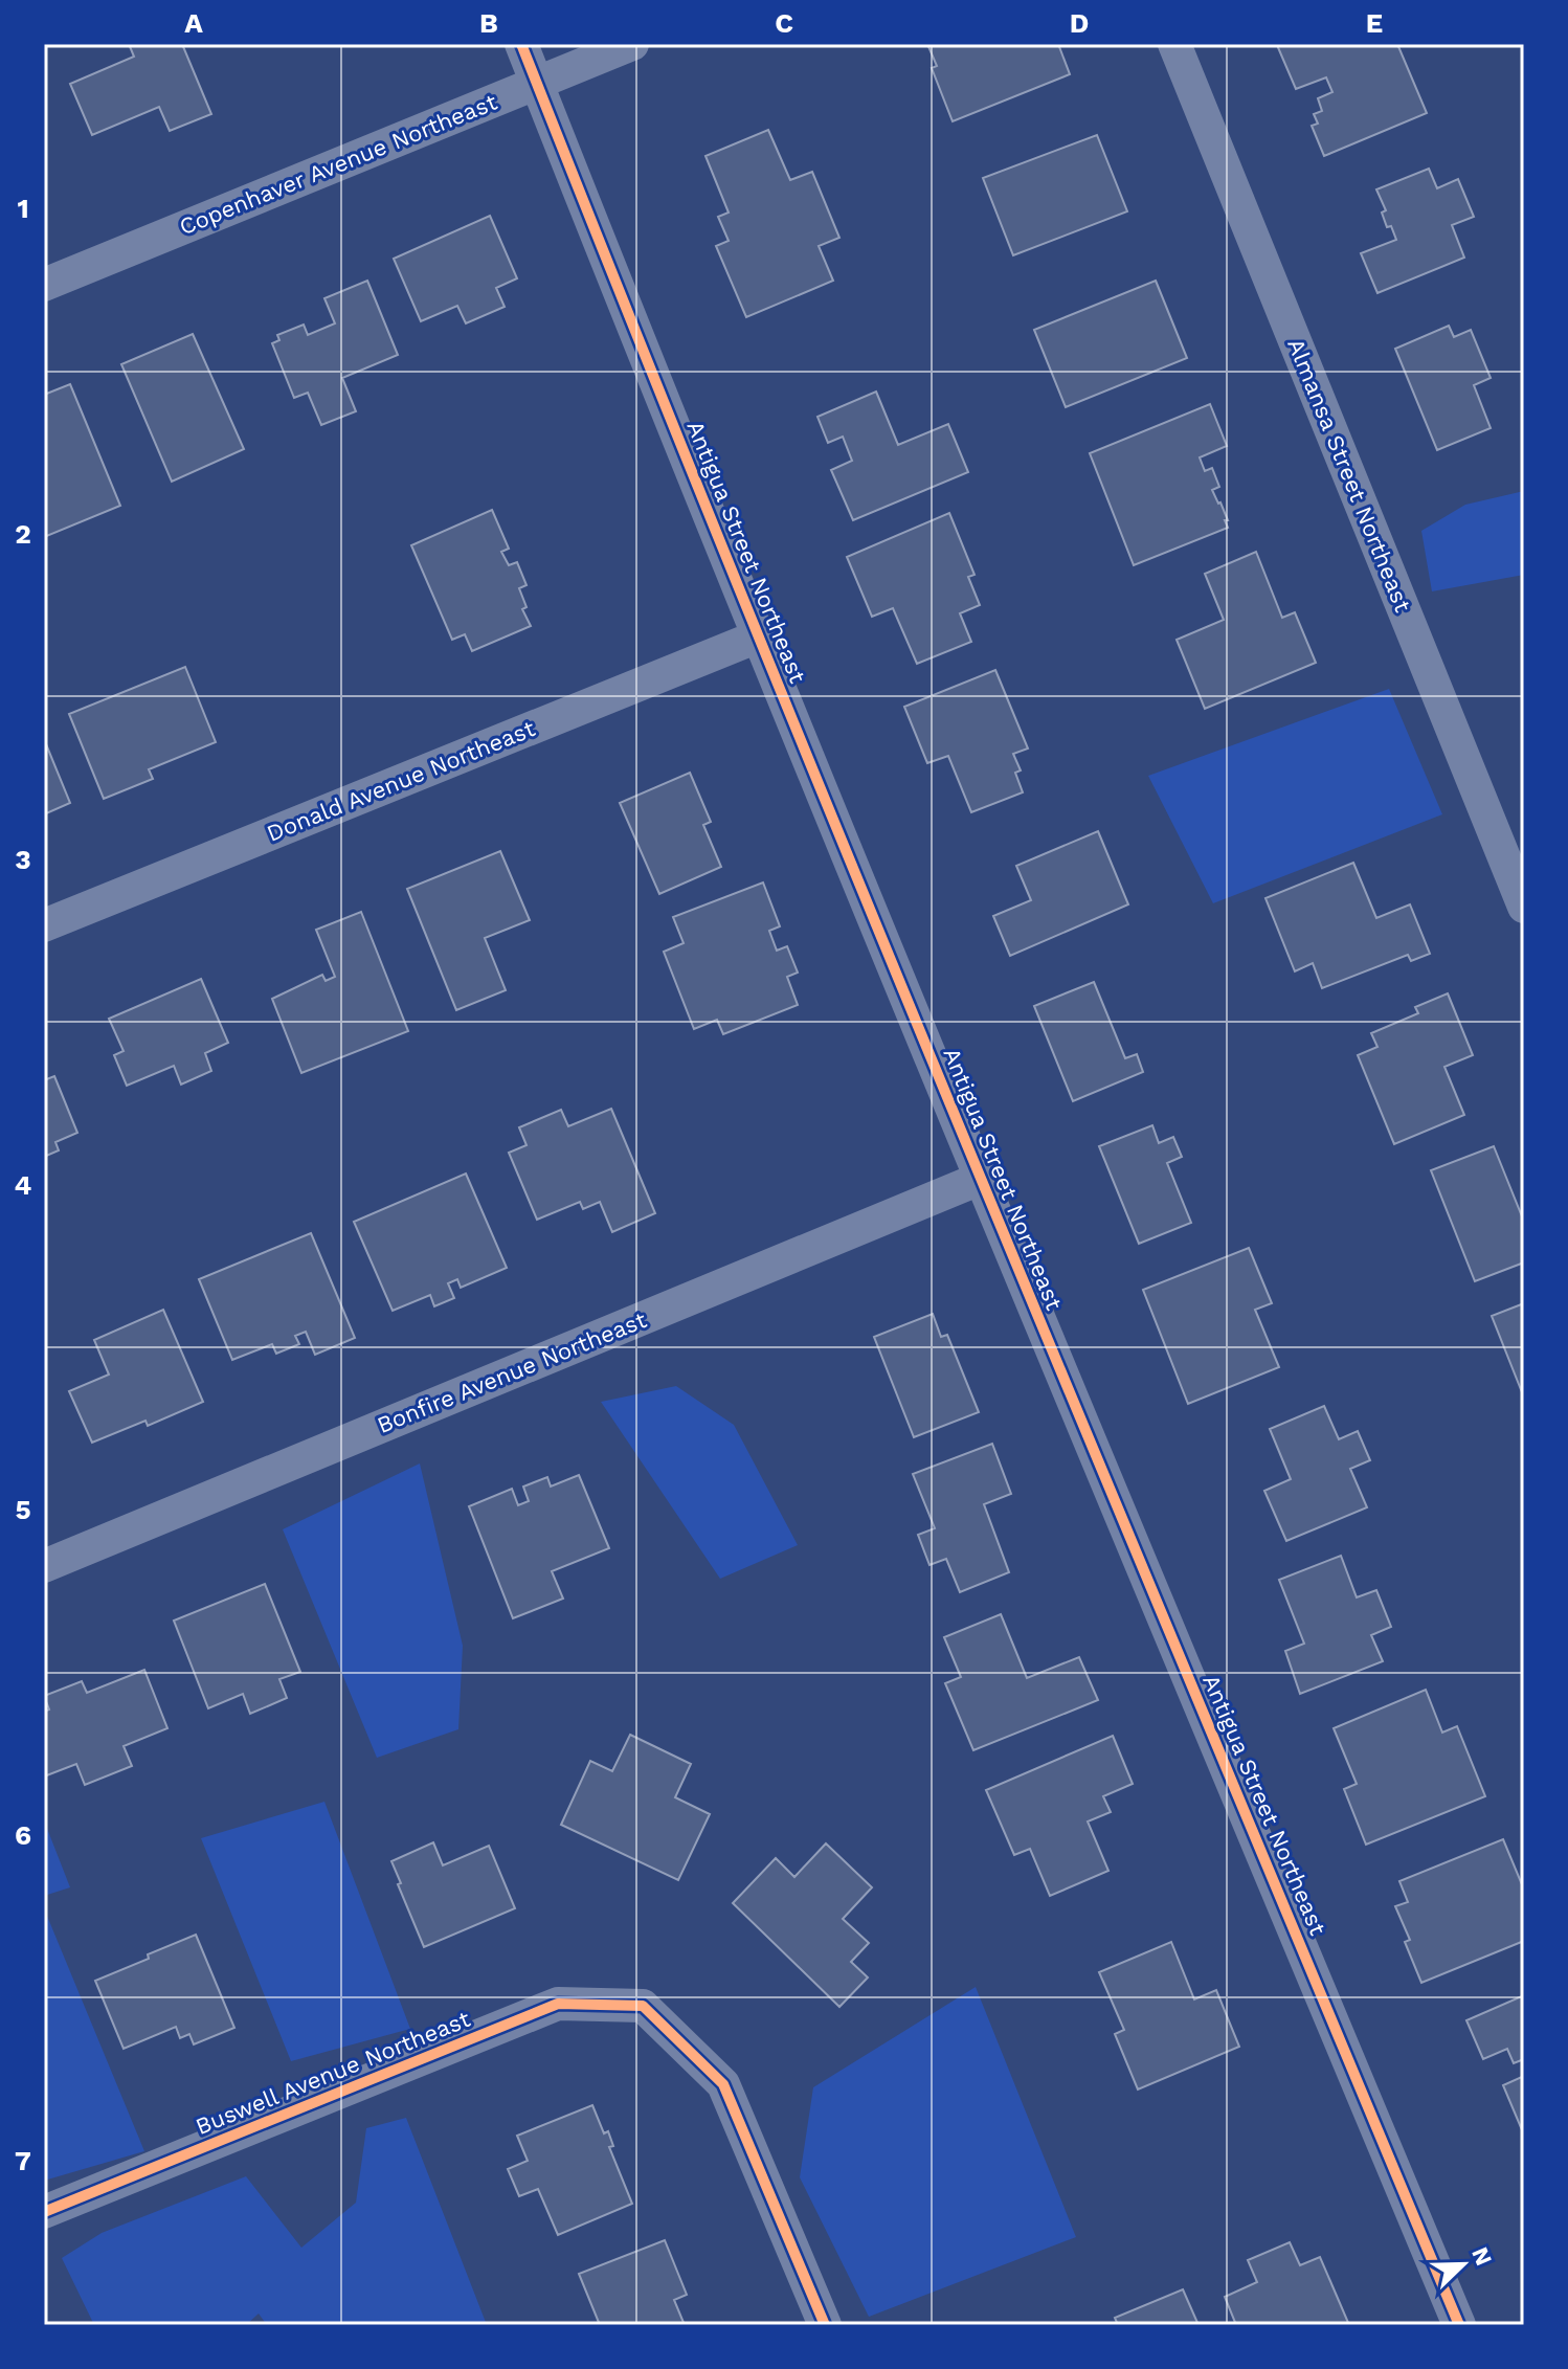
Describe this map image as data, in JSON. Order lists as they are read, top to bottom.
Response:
{
  "streets": {
    "street": [
      "Copenhaver Avenue Northeast",
      "Almansa Street Northeast",
      "Antigua Street Northeast",
      "Donald Avenue Northeast",
      "Bonfire Avenue Northeast",
      "Buswell Avenue Northeast"
    ]
  },
  "crossings": [
    ["Copenhaver Avenue Northeast", "Antigua Street Northeast"],
    ["Antigua Street Northeast", "Donald Avenue Northeast"],
    ["Antigua Street Northeast", "Bonfire Avenue Northeast"]
  ],
  "north": "top right",
  "grid": {
    "columns": [
      "A",
      "B",
      "C",
      "D",
      "E"
    ],
    "rows": [
      "1",
      "2",
      "3",
      "4",
      "5",
      "6",
      "7"
    ]
  }
}
